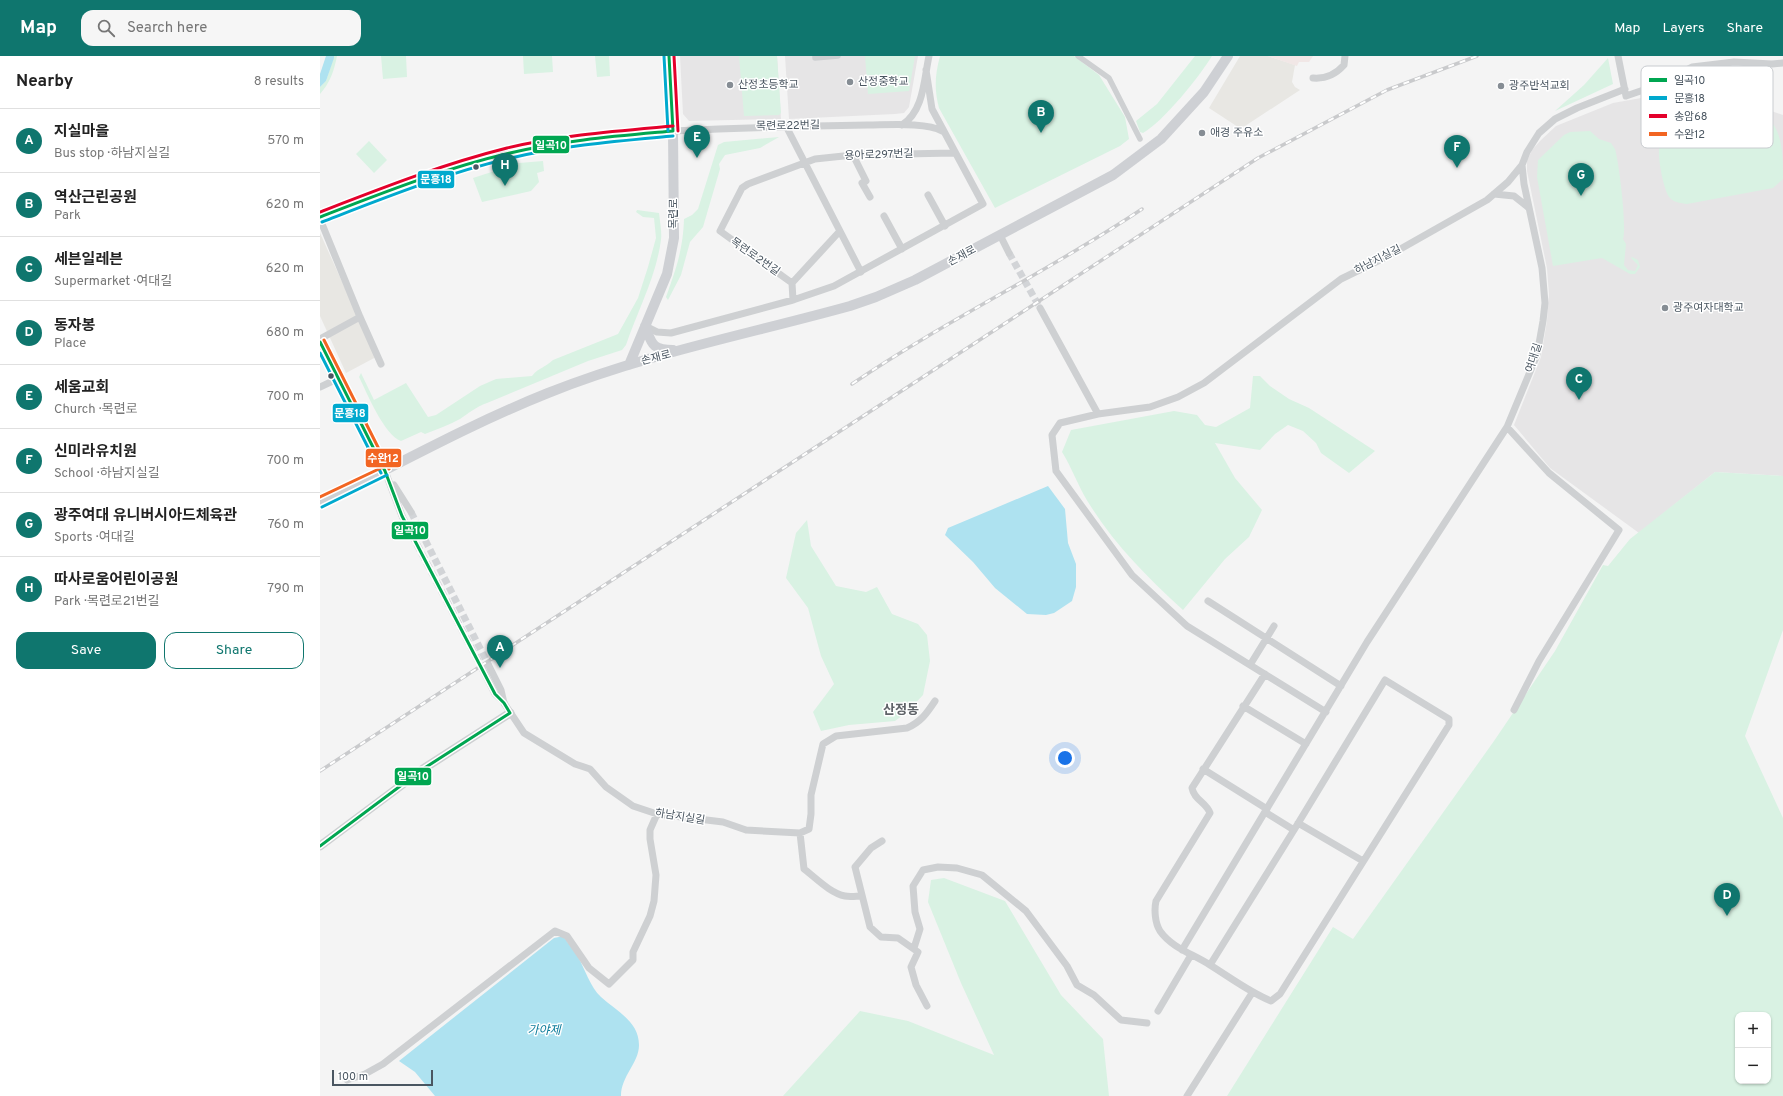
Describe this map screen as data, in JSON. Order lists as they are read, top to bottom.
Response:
{
  "streets": {
    "main road": ["목련로", "손재로"],
    "street": [
      "목련로22번길",
      "용아로297번길",
      "목련로2번길",
      "하남지실길",
      "여대길"
    ]
  },
  "crossings": [
    ["목련로22번길", "목련로"],
    ["용아로297번길", "목련로2번길"],
    ["목련로", "손재로"],
    ["하남지실길", "여대길"]
  ],
  "districts": ["산정동"],
  "water": ["가야제"],
  "places": [
    "산정중학교",
    "산정초등학교",
    "광주반석교회",
    "애경 주유소",
    "광주여자대학교"
  ],
  "lines": [
    "transit line 일곡10",
    "transit line 문흥18",
    "transit line 송암68",
    "transit line 수완12"
  ],
  "legend": [
    "일곡10",
    "문흥18",
    "송암68",
    "수완12"
  ],
  "scale_bar": "100 m",
  "page": {
    "header": "Map",
    "search": "Search here",
    "nav": ["Map", "Layers", "Share"],
    "heading": ["Nearby", "8 results"],
    "pins": [
      "B",
      "E",
      "F",
      "H",
      "G",
      "C",
      "A",
      "D"
    ],
    "list": [
      {
        "mark": "A",
        "name": "지실마을",
        "note": "Bus stop · 하남지실길",
        "value": "570 m"
      },
      {
        "mark": "B",
        "name": "역산근린공원",
        "note": "Park",
        "value": "620 m"
      },
      {
        "mark": "C",
        "name": "세븐일레븐",
        "note": "Supermarket · 여대길",
        "value": "620 m"
      },
      {
        "mark": "D",
        "name": "동자봉",
        "note": "Place",
        "value": "680 m"
      },
      {
        "mark": "E",
        "name": "세움교회",
        "note": "Church · 목련로",
        "value": "700 m"
      },
      {
        "mark": "F",
        "name": "신미라유치원",
        "note": "School · 하남지실길",
        "value": "700 m"
      },
      {
        "mark": "G",
        "name": "광주여대 유니버시아드체육관",
        "note": "Sports · 여대길",
        "value": "760 m"
      },
      {
        "mark": "H",
        "name": "따사로움어린이공원",
        "note": "Park · 목련로21번길",
        "value": "790 m"
      }
    ],
    "buttons": ["Save", "Share"],
    "map_buttons": ["+", "−"],
    "scale": "100 m"
  }
}
